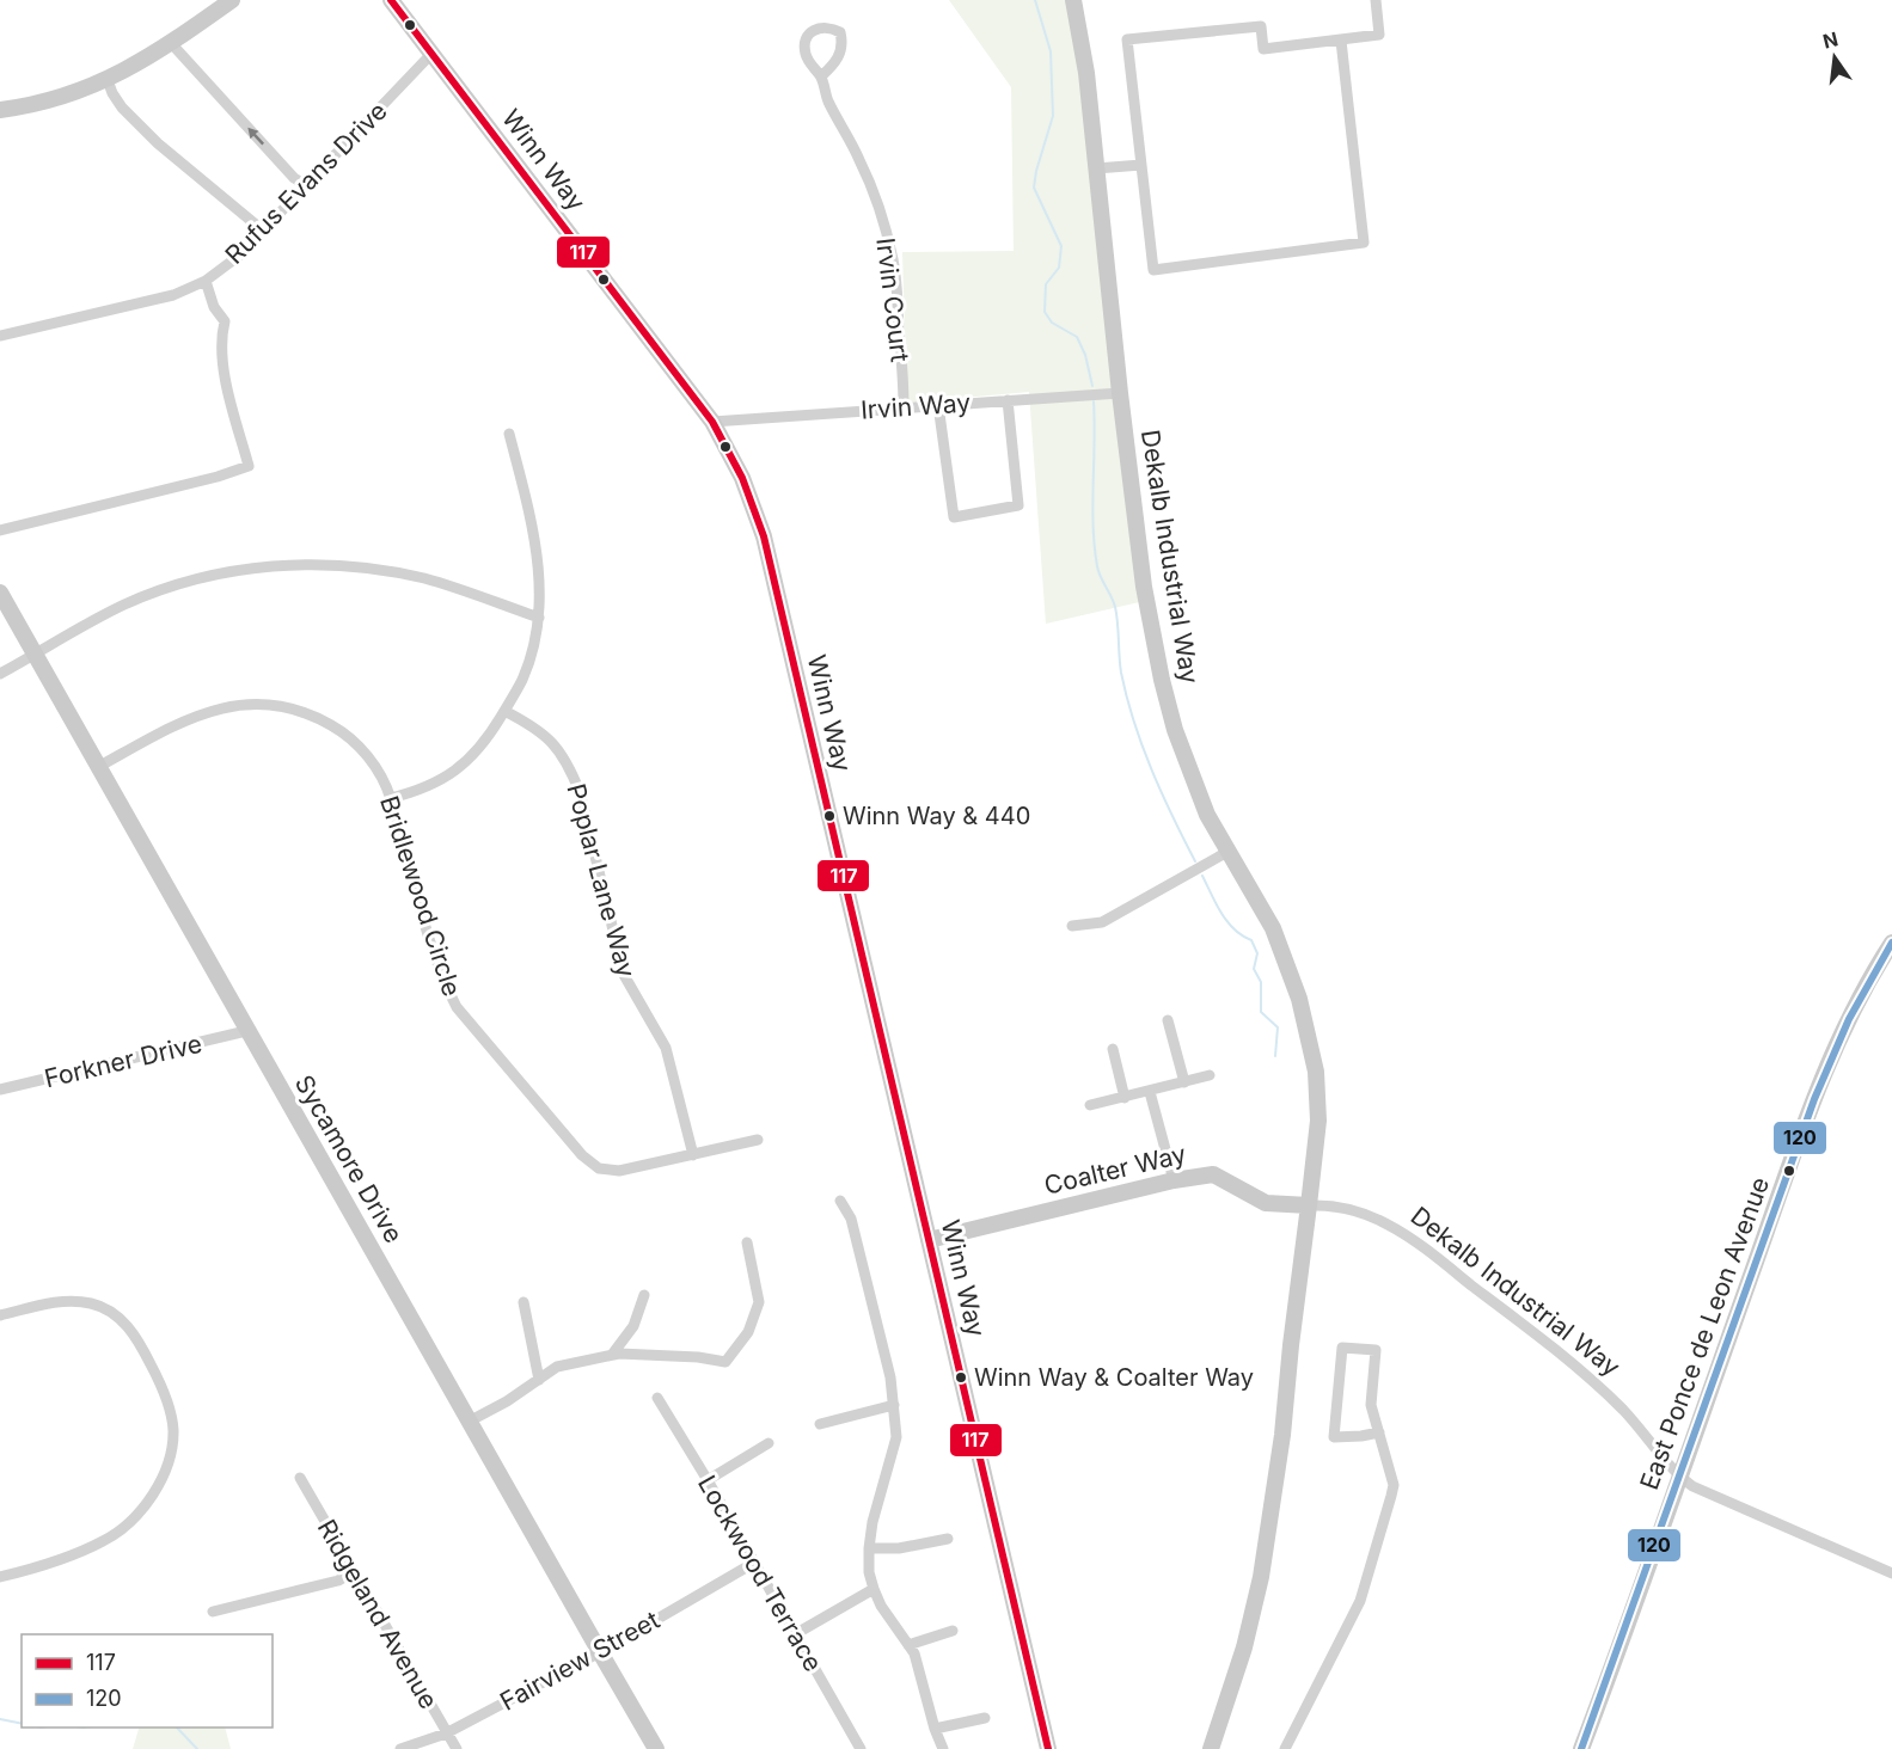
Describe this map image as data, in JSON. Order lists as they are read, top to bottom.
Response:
{
  "streets": {
    "street": [
      "Winn Way",
      "Rufus Evans Drive",
      "Irvin Court",
      "Irvin Way",
      "Dekalb Industrial Way",
      "Poplar Lane Way",
      "Bridlewood Circle",
      "Forkner Drive",
      "Sycamore Drive",
      "Coalter Way",
      "East Ponce de Leon Avenue",
      "Lockwood Terrace",
      "Ridgeland Avenue",
      "Fairview Street"
    ]
  },
  "crossings": [
    ["Winn Way", "Rufus Evans Drive"],
    ["Winn Way", "Irvin Way"],
    ["Winn Way", "Coalter Way"],
    ["Irvin Court", "Irvin Way"],
    ["Irvin Way", "Dekalb Industrial Way"],
    ["Dekalb Industrial Way", "Coalter Way"],
    ["Dekalb Industrial Way", "East Ponce de Leon Avenue"],
    ["Poplar Lane Way", "Bridlewood Circle"],
    ["Bridlewood Circle", "Sycamore Drive"],
    ["Forkner Drive", "Sycamore Drive"],
    ["Sycamore Drive", "Fairview Street"],
    ["Lockwood Terrace", "Fairview Street"],
    ["Ridgeland Avenue", "Fairview Street"]
  ],
  "places": ["Winn Way & 440", "Winn Way & Coalter Way"],
  "lines": ["transit line 117", "transit line 120"],
  "legend": ["117", "120"],
  "north": "top"
}
